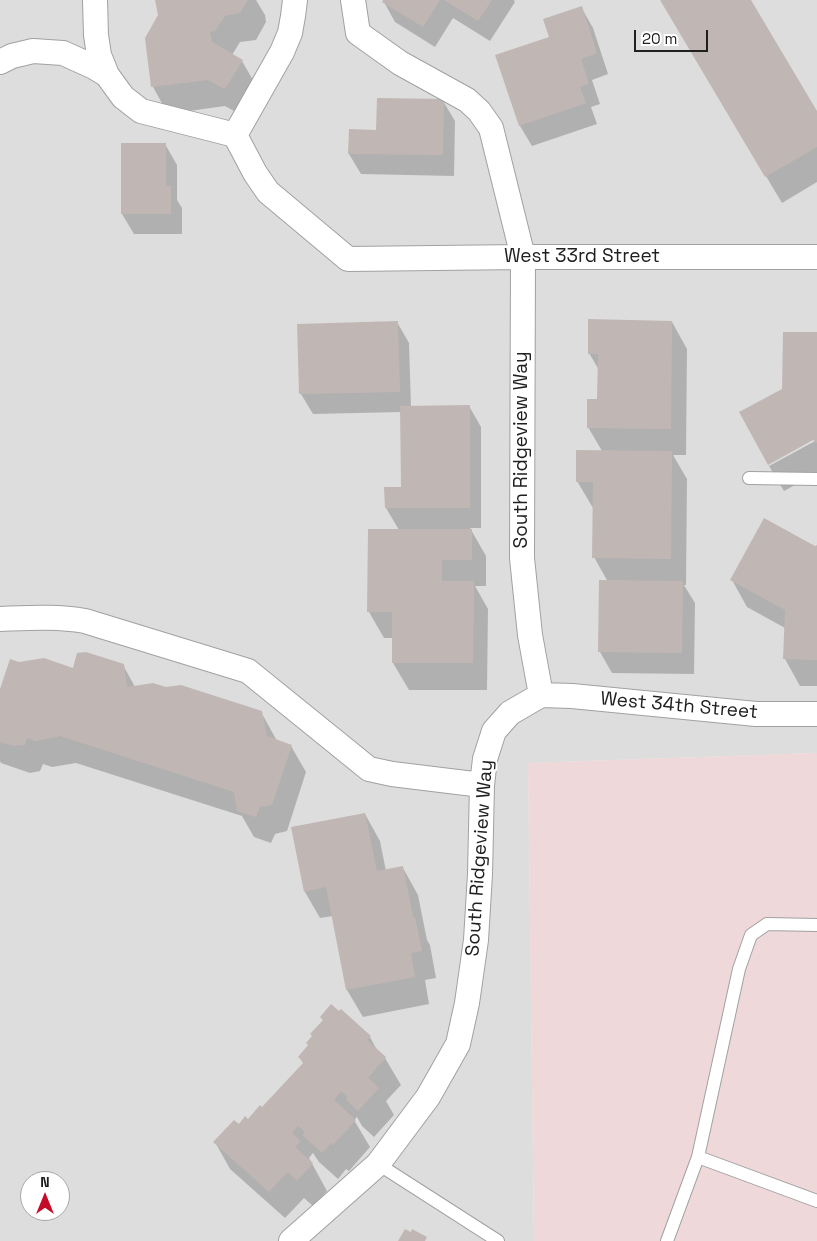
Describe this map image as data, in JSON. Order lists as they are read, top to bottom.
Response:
{
  "streets": {
    "street": ["West 33rd Street", "South Ridgeview Way", "West 34th Street"]
  },
  "crossings": [
    ["West 33rd Street", "South Ridgeview Way"],
    ["South Ridgeview Way", "West 34th Street"]
  ],
  "scale_bar": "20 m",
  "north": "top"
}
